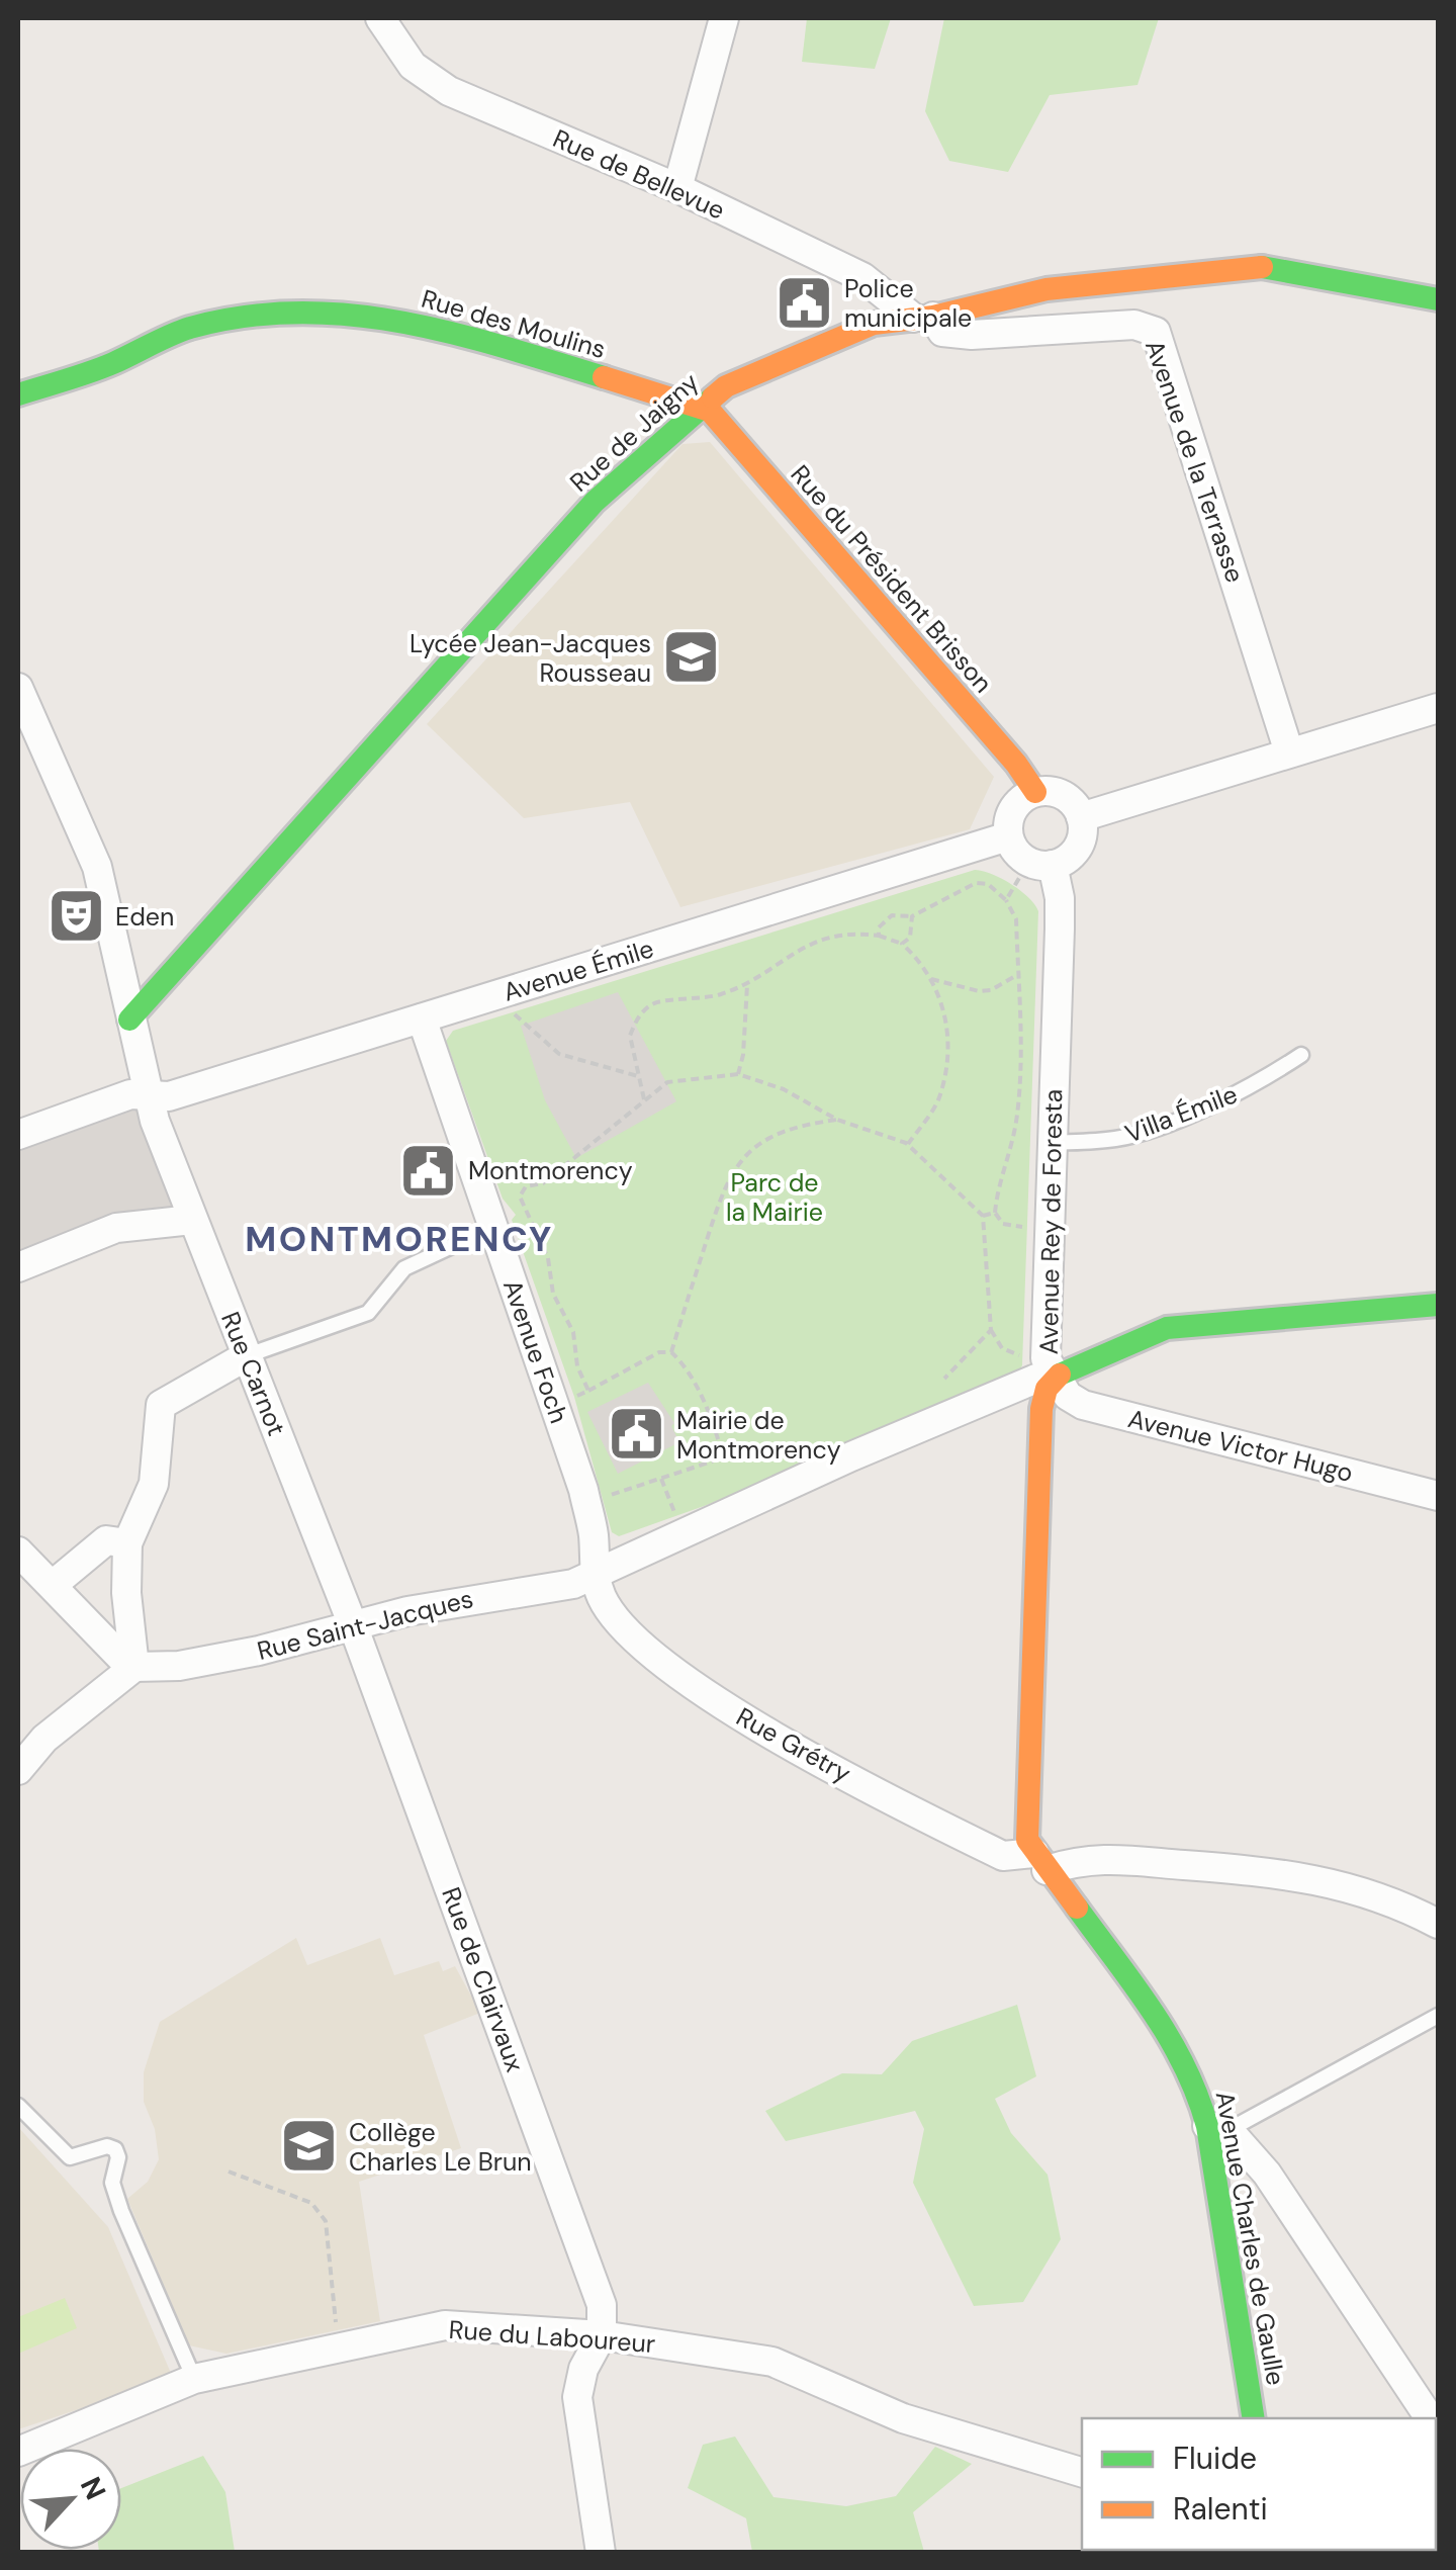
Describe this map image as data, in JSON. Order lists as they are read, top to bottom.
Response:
{
  "streets": {
    "street": [
      "Rue de Bellevue",
      "Rue des Moulins",
      "Rue de Jaigny",
      "Avenue de la Terrasse",
      "Rue du Président Brisson",
      "Avenue Émile",
      "Avenue Rey de Foresta",
      "Avenue Foch",
      "Rue Carnot",
      "Avenue Victor Hugo",
      "Rue Saint-Jacques",
      "Rue Grétry",
      "Rue de Clairvaux",
      "Avenue Charles de Gaulle",
      "Rue du Laboureur"
    ],
    "lane": ["Villa Émile"]
  },
  "crossings": [
    ["Rue de Bellevue", "Rue de Jaigny"],
    ["Rue de Bellevue", "Avenue de la Terrasse"],
    ["Rue des Moulins", "Rue de Jaigny"],
    ["Rue des Moulins", "Rue du Président Brisson"],
    ["Rue de Jaigny", "Avenue de la Terrasse"],
    ["Rue de Jaigny", "Rue du Président Brisson"],
    ["Rue de Jaigny", "Rue Carnot"],
    ["Rue du Président Brisson", "Avenue Émile"],
    ["Rue du Président Brisson", "Avenue Rey de Foresta"],
    ["Avenue Émile", "Avenue Rey de Foresta"],
    ["Avenue Émile", "Avenue Foch"],
    ["Avenue Émile", "Rue Carnot"],
    ["Villa Émile", "Avenue Rey de Foresta"],
    ["Avenue Rey de Foresta", "Avenue Victor Hugo"],
    ["Avenue Rey de Foresta", "Rue Saint-Jacques"],
    ["Avenue Rey de Foresta", "Rue Grétry"],
    ["Avenue Rey de Foresta", "Avenue Charles de Gaulle"],
    ["Avenue Foch", "Rue Saint-Jacques"],
    ["Avenue Foch", "Rue Grétry"],
    ["Rue Carnot", "Rue Saint-Jacques"],
    ["Rue Carnot", "Rue de Clairvaux"],
    ["Avenue Victor Hugo", "Rue Saint-Jacques"],
    ["Rue Saint-Jacques", "Rue Grétry"],
    ["Rue Saint-Jacques", "Rue de Clairvaux"],
    ["Rue Grétry", "Avenue Charles de Gaulle"],
    ["Rue de Clairvaux", "Rue du Laboureur"]
  ],
  "districts": ["MONTMORENCY"],
  "parks": ["Parc de la Mairie"],
  "places": {
    "public building": ["Police municipale", "Montmorency", "Mairie de Montmorency"],
    "school or university": ["Lycée Jean-Jacques Rousseau", "Collège Charles Le Brun"],
    "theatre": ["Eden"]
  },
  "legend": ["Fluide", "Ralenti"],
  "north": "top right"
}
